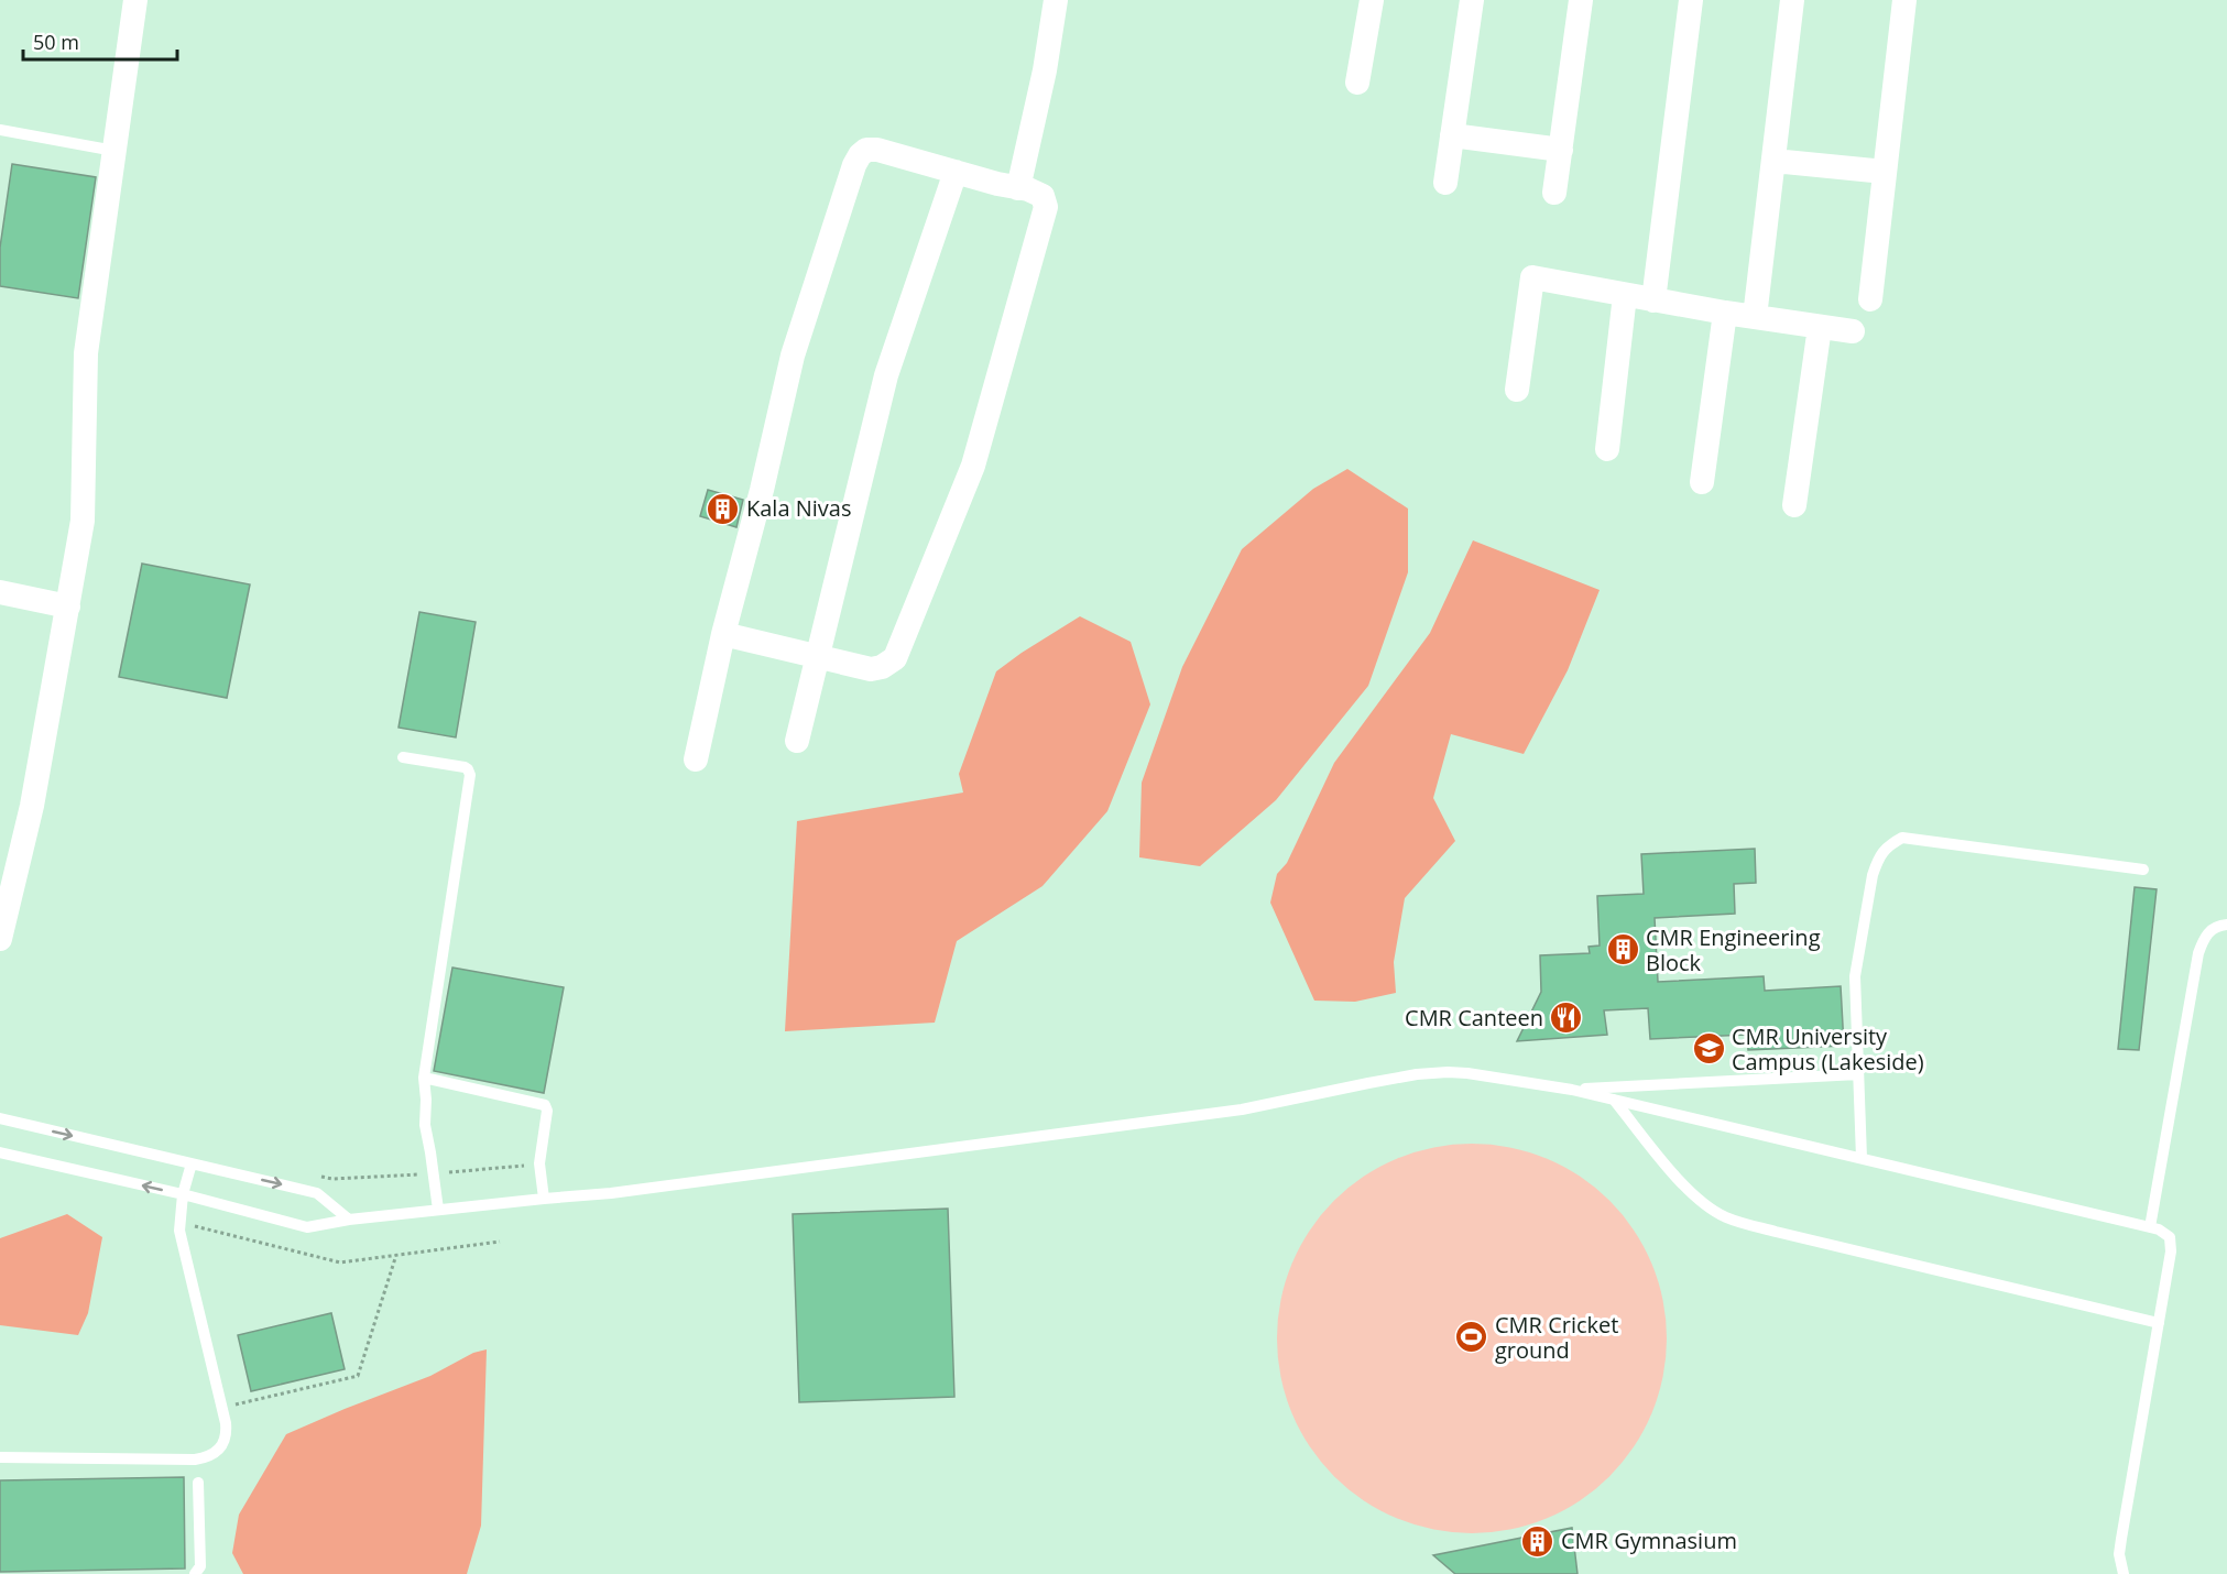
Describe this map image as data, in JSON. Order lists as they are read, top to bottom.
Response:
{
  "places": {
    "building": ["Kala Nivas", "CMR Engineering Block", "CMR Gymnasium"],
    "restaurant": ["CMR Canteen"],
    "school or university": ["CMR University Campus (Lakeside)"],
    "sports": ["CMR Cricket ground"]
  },
  "scale_bar": "50 m"
}
